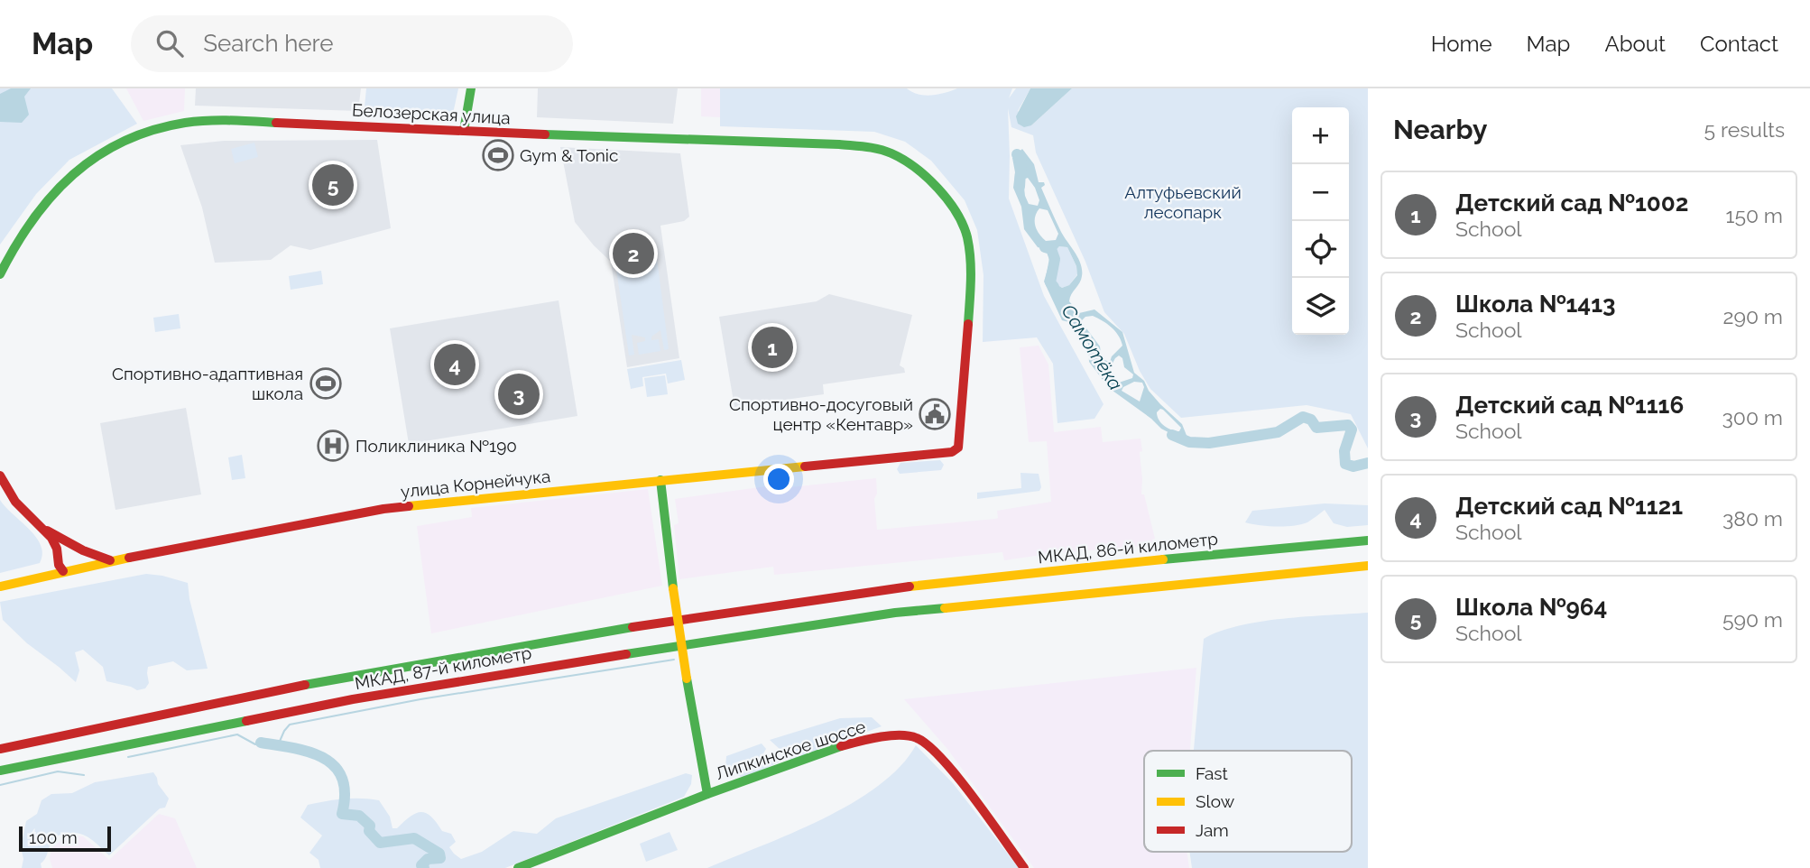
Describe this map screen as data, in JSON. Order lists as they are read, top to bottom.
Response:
{
  "streets": {
    "main road": [
      "Белозерская улица",
      "улица Корнейчука",
      "МКАД, 86-й километр",
      "МКАД, 87-й километр",
      "Липкинское шоссе"
    ]
  },
  "crossings": [
    ["Белозерская улица", "улица Корнейчука"],
    ["МКАД, 86-й километр", "МКАД, 87-й километр"]
  ],
  "water": ["Самотёка"],
  "parks": ["Алтуфьевский лесопарк"],
  "places": {
    "sports": ["Gym & Tonic", "Спортивно-адаптивная школа"],
    "public building": ["Спортивно-досуговый центр «Кентавр»"],
    "hospital": ["Поликлиника №190"]
  },
  "legend": ["Fast", "Slow", "Jam"],
  "scale_bar": "100 m",
  "page": {
    "header": "Map",
    "search": "Search here",
    "nav": [
      "Home",
      "Map",
      "About",
      "Contact"
    ],
    "heading": ["Nearby", "5 results"],
    "map_buttons": ["+", "−"],
    "pins": [
      "5",
      "2",
      "1",
      "4",
      "3"
    ],
    "list": [
      {
        "mark": "1",
        "name": "Детский сад №1002",
        "note": "School",
        "value": "150 m"
      },
      {
        "mark": "2",
        "name": "Школа №1413",
        "note": "School",
        "value": "290 m"
      },
      {
        "mark": "3",
        "name": "Детский сад №1116",
        "note": "School",
        "value": "300 m"
      },
      {
        "mark": "4",
        "name": "Детский сад №1121",
        "note": "School",
        "value": "380 m"
      },
      {
        "mark": "5",
        "name": "Школа №964",
        "note": "School",
        "value": "590 m"
      }
    ],
    "scale": "100 m"
  }
}
